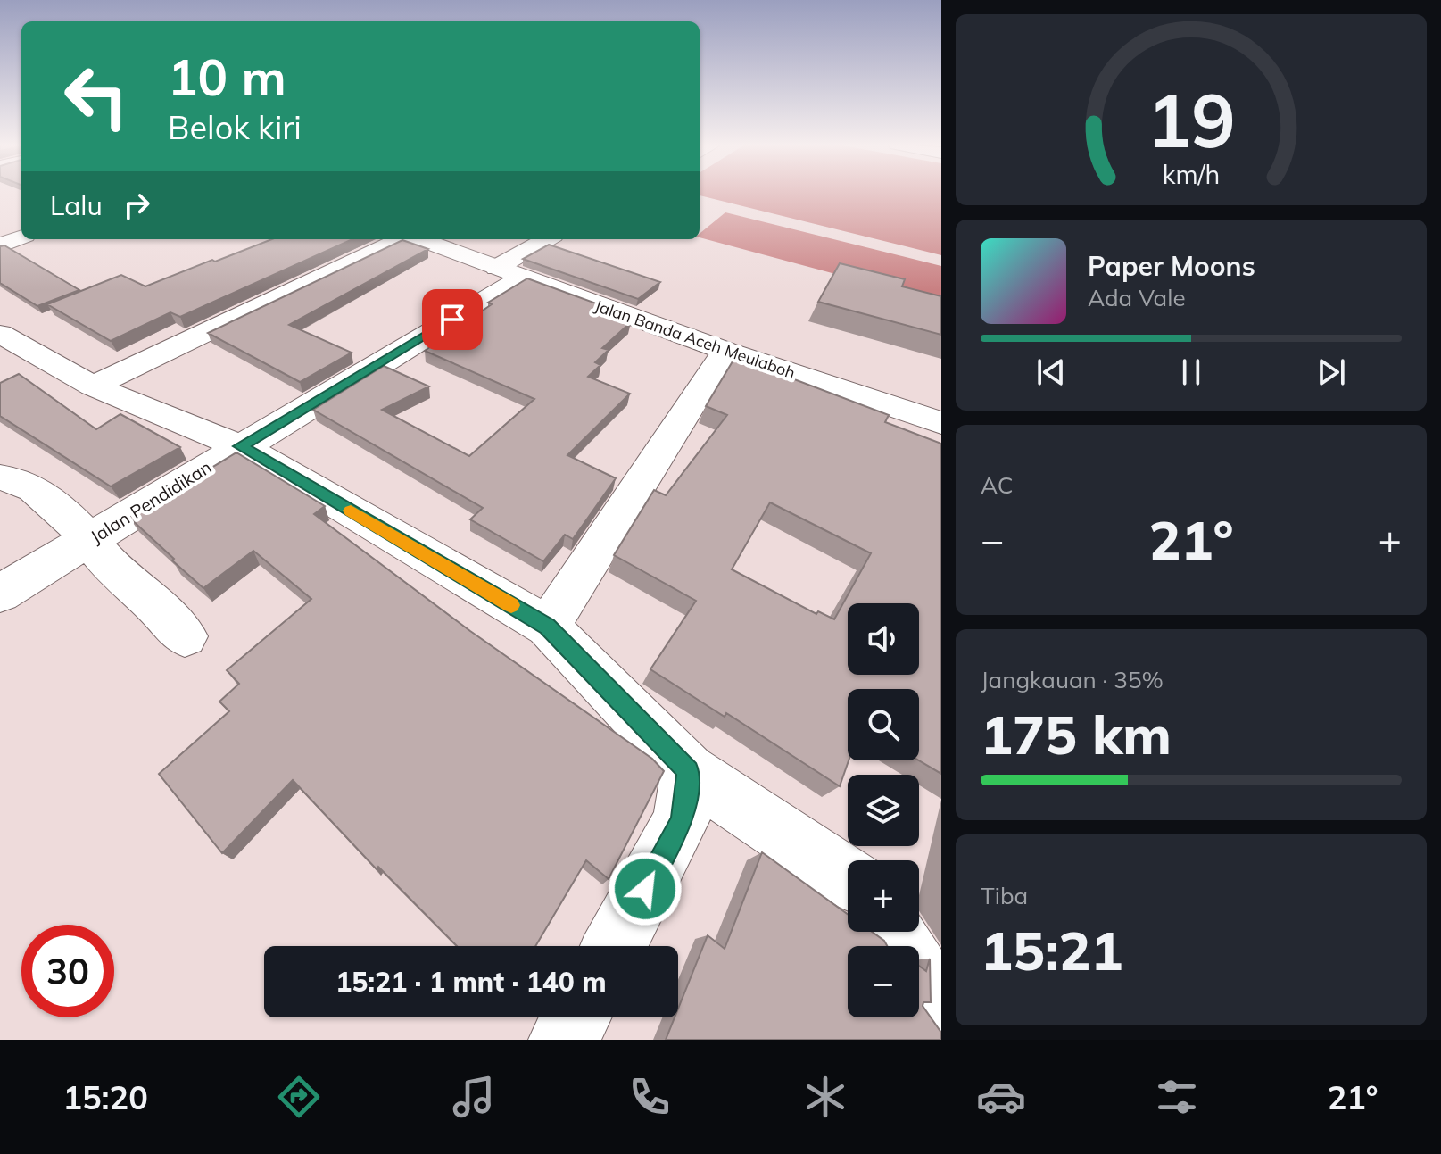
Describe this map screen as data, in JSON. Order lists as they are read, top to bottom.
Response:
{
  "streets": {
    "main road": ["Jalan Banda Aceh Meulaboh", "Jalan Pendidikan"]
  },
  "crossings": [
    ["Jalan Banda Aceh Meulaboh", "Jalan Pendidikan"]
  ],
  "page": {
    "turn": ["10 m", "Belok kiri"],
    "then": "Lalu",
    "song": ["Paper Moons", "Ada Vale"],
    "tile": [
      "AC",
      ["Jangkauan · 35%", "175 km"],
      ["Tiba", "15:21"]
    ],
    "heat": ["−", "21°", "+"],
    "map_buttons": ["+", "−"],
    "limit": "30",
    "trip": "15:21 · 1 mnt · 140 m",
    "tabs": ["15:20", "21°"],
    "gauge": ["19", "km/h"]
  }
}
